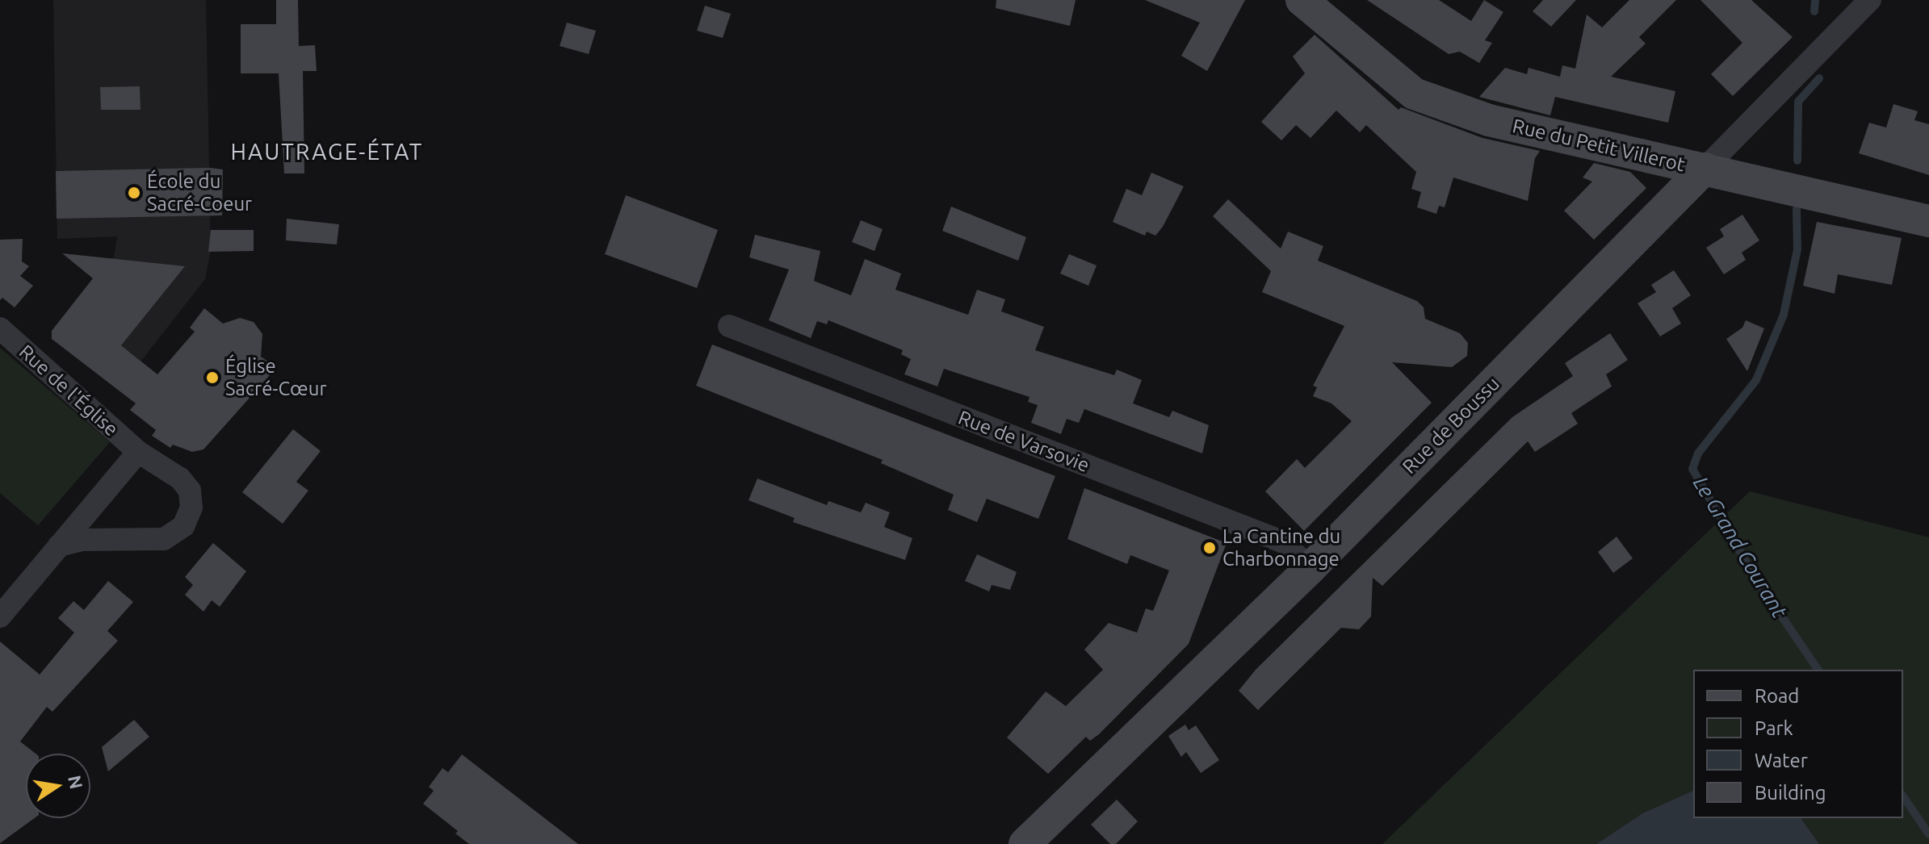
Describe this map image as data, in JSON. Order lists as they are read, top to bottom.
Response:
{
  "streets": {
    "street": [
      "Rue du Petit Villerot",
      "Rue de l'Église",
      "Rue de Boussu",
      "Rue de Varsovie"
    ]
  },
  "crossings": [
    ["Rue du Petit Villerot", "Rue de Boussu"],
    ["Rue de Boussu", "Rue de Varsovie"]
  ],
  "districts": ["HAUTRAGE-ÉTAT"],
  "water": ["Le Grand Courant"],
  "places": ["École du Sacré-Coeur", "Église Sacré-Cœur", "La Cantine du Charbonnage"],
  "legend": [
    "Road",
    "Park",
    "Water",
    "Building"
  ],
  "north": "right"
}
